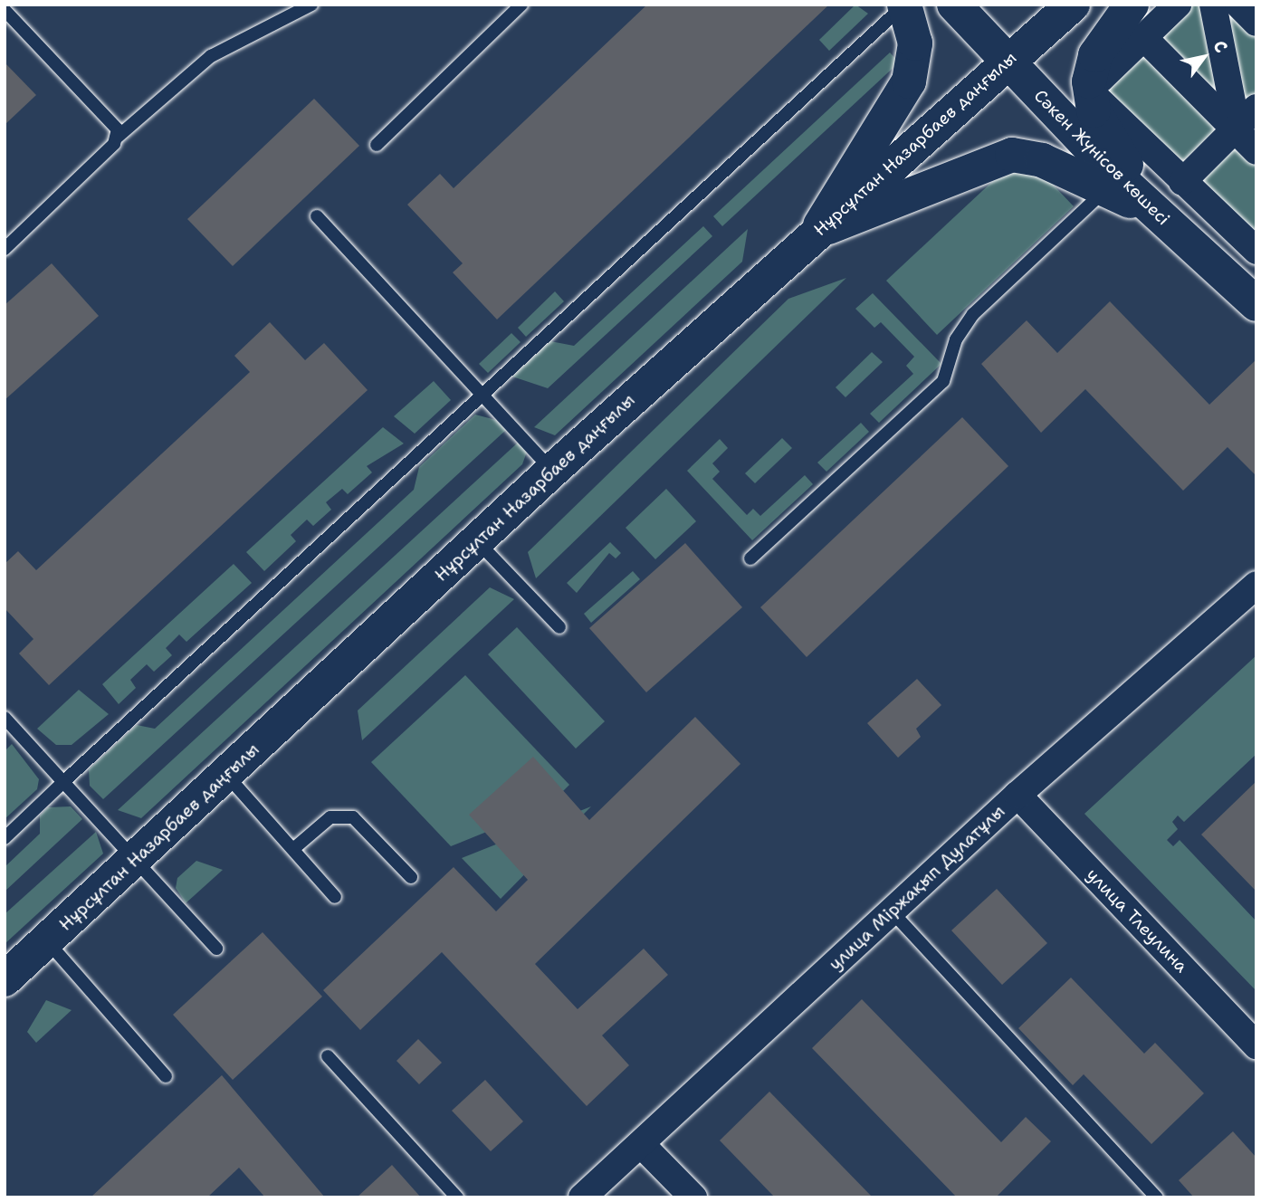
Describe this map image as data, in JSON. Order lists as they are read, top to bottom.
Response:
{
  "streets": {
    "main road": ["Нұрсұлтан Назарбаев даңғылы", "Сәкен Жүнісов көшесі"],
    "street": ["улица Міржақып Дулатұлы", "улица Тлеулина"]
  },
  "crossings": [
    ["Нұрсұлтан Назарбаев даңғылы", "Сәкен Жүнісов көшесі"],
    ["улица Міржақып Дулатұлы", "улица Тлеулина"]
  ],
  "north": "top right"
}
